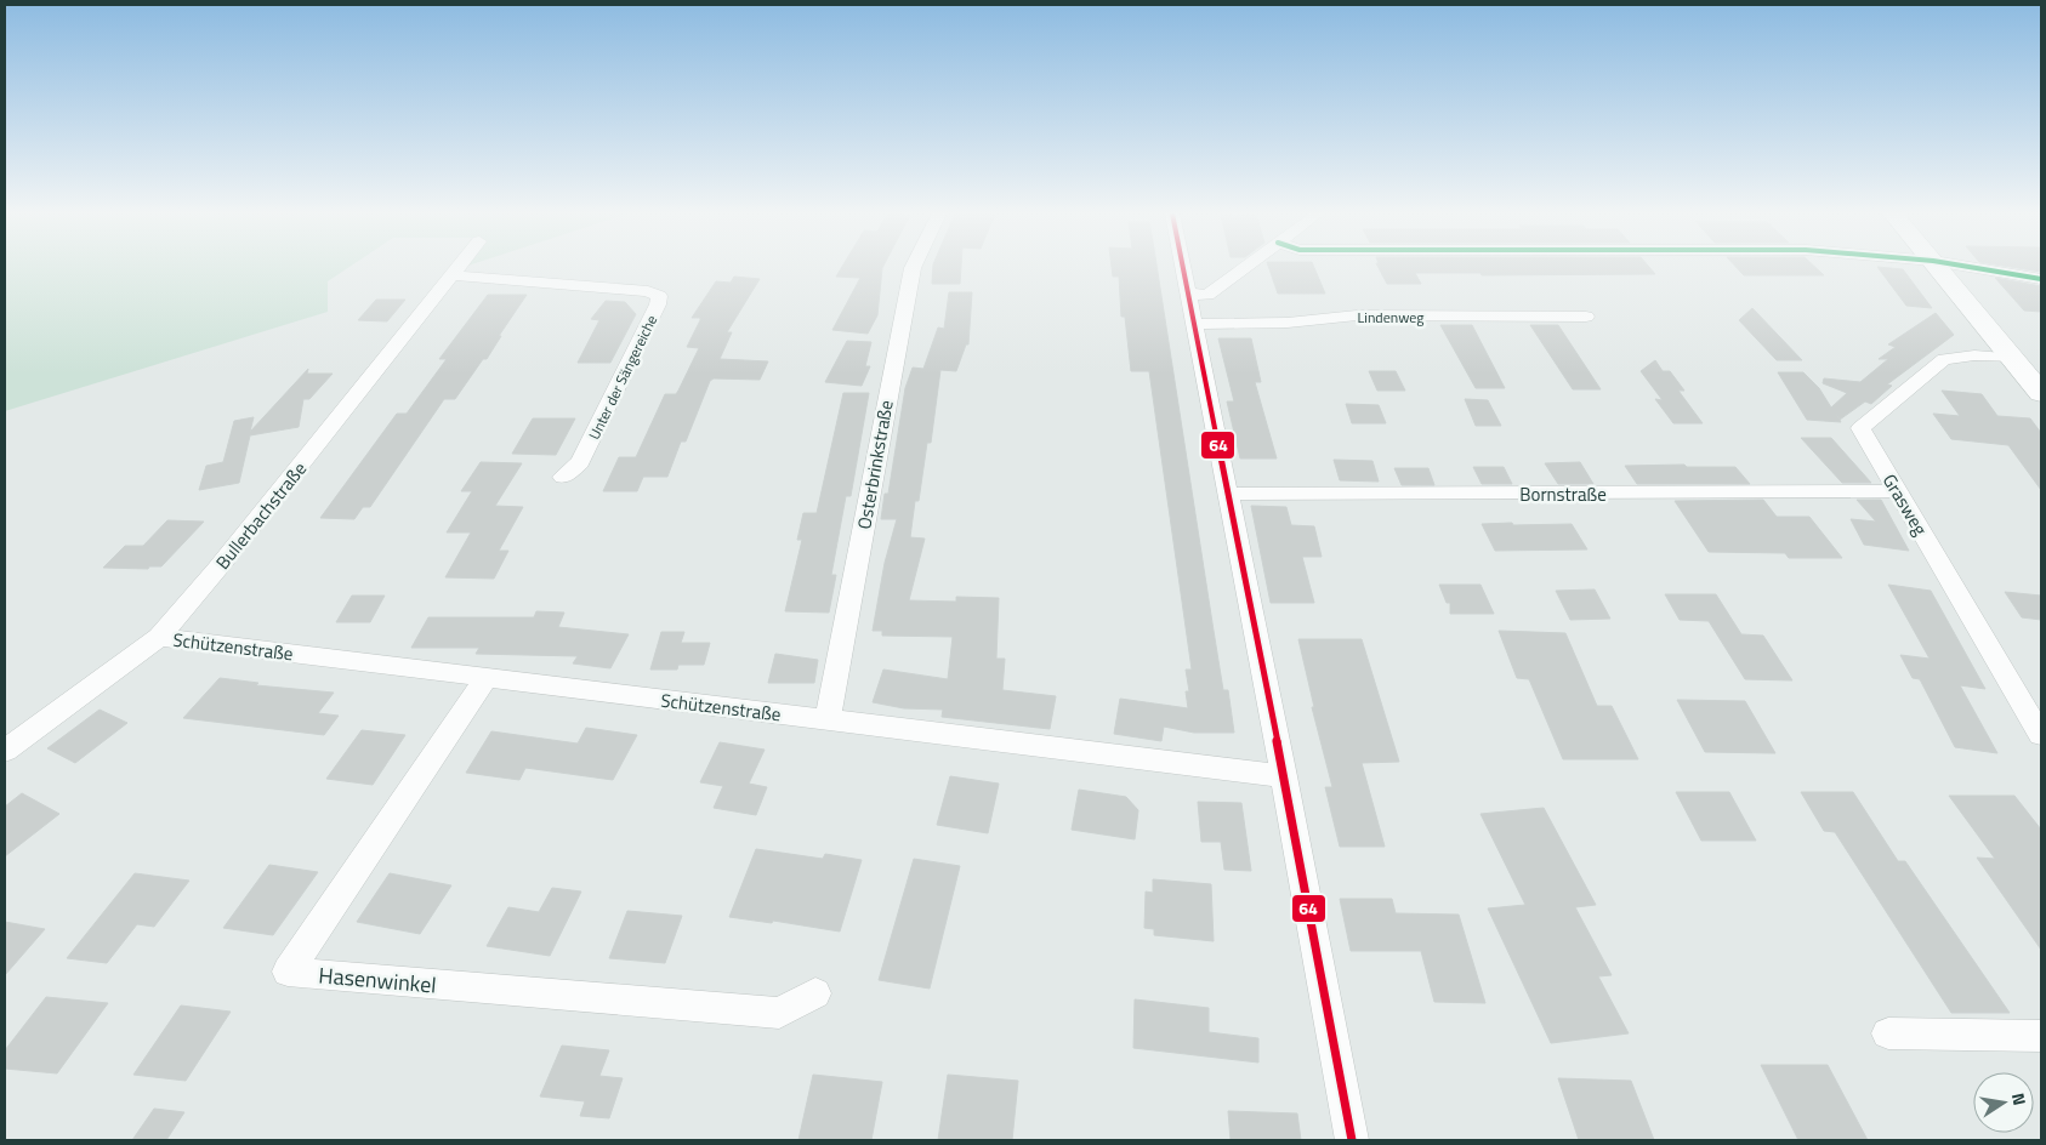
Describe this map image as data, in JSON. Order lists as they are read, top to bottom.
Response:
{
  "streets": {
    "street": [
      "Lindenweg",
      "Unter der Sängereiche",
      "Osterbrinkstraße",
      "Bornstraße",
      "Grasweg",
      "Bullerbachstraße",
      "Schützenstraße",
      "Hasenwinkel"
    ]
  },
  "crossings": [
    ["Unter der Sängereiche", "Bullerbachstraße"],
    ["Osterbrinkstraße", "Schützenstraße"],
    ["Bornstraße", "Grasweg"],
    ["Bullerbachstraße", "Schützenstraße"],
    ["Schützenstraße", "Hasenwinkel"]
  ],
  "lines": ["transit line 64"],
  "north": "right"
}
